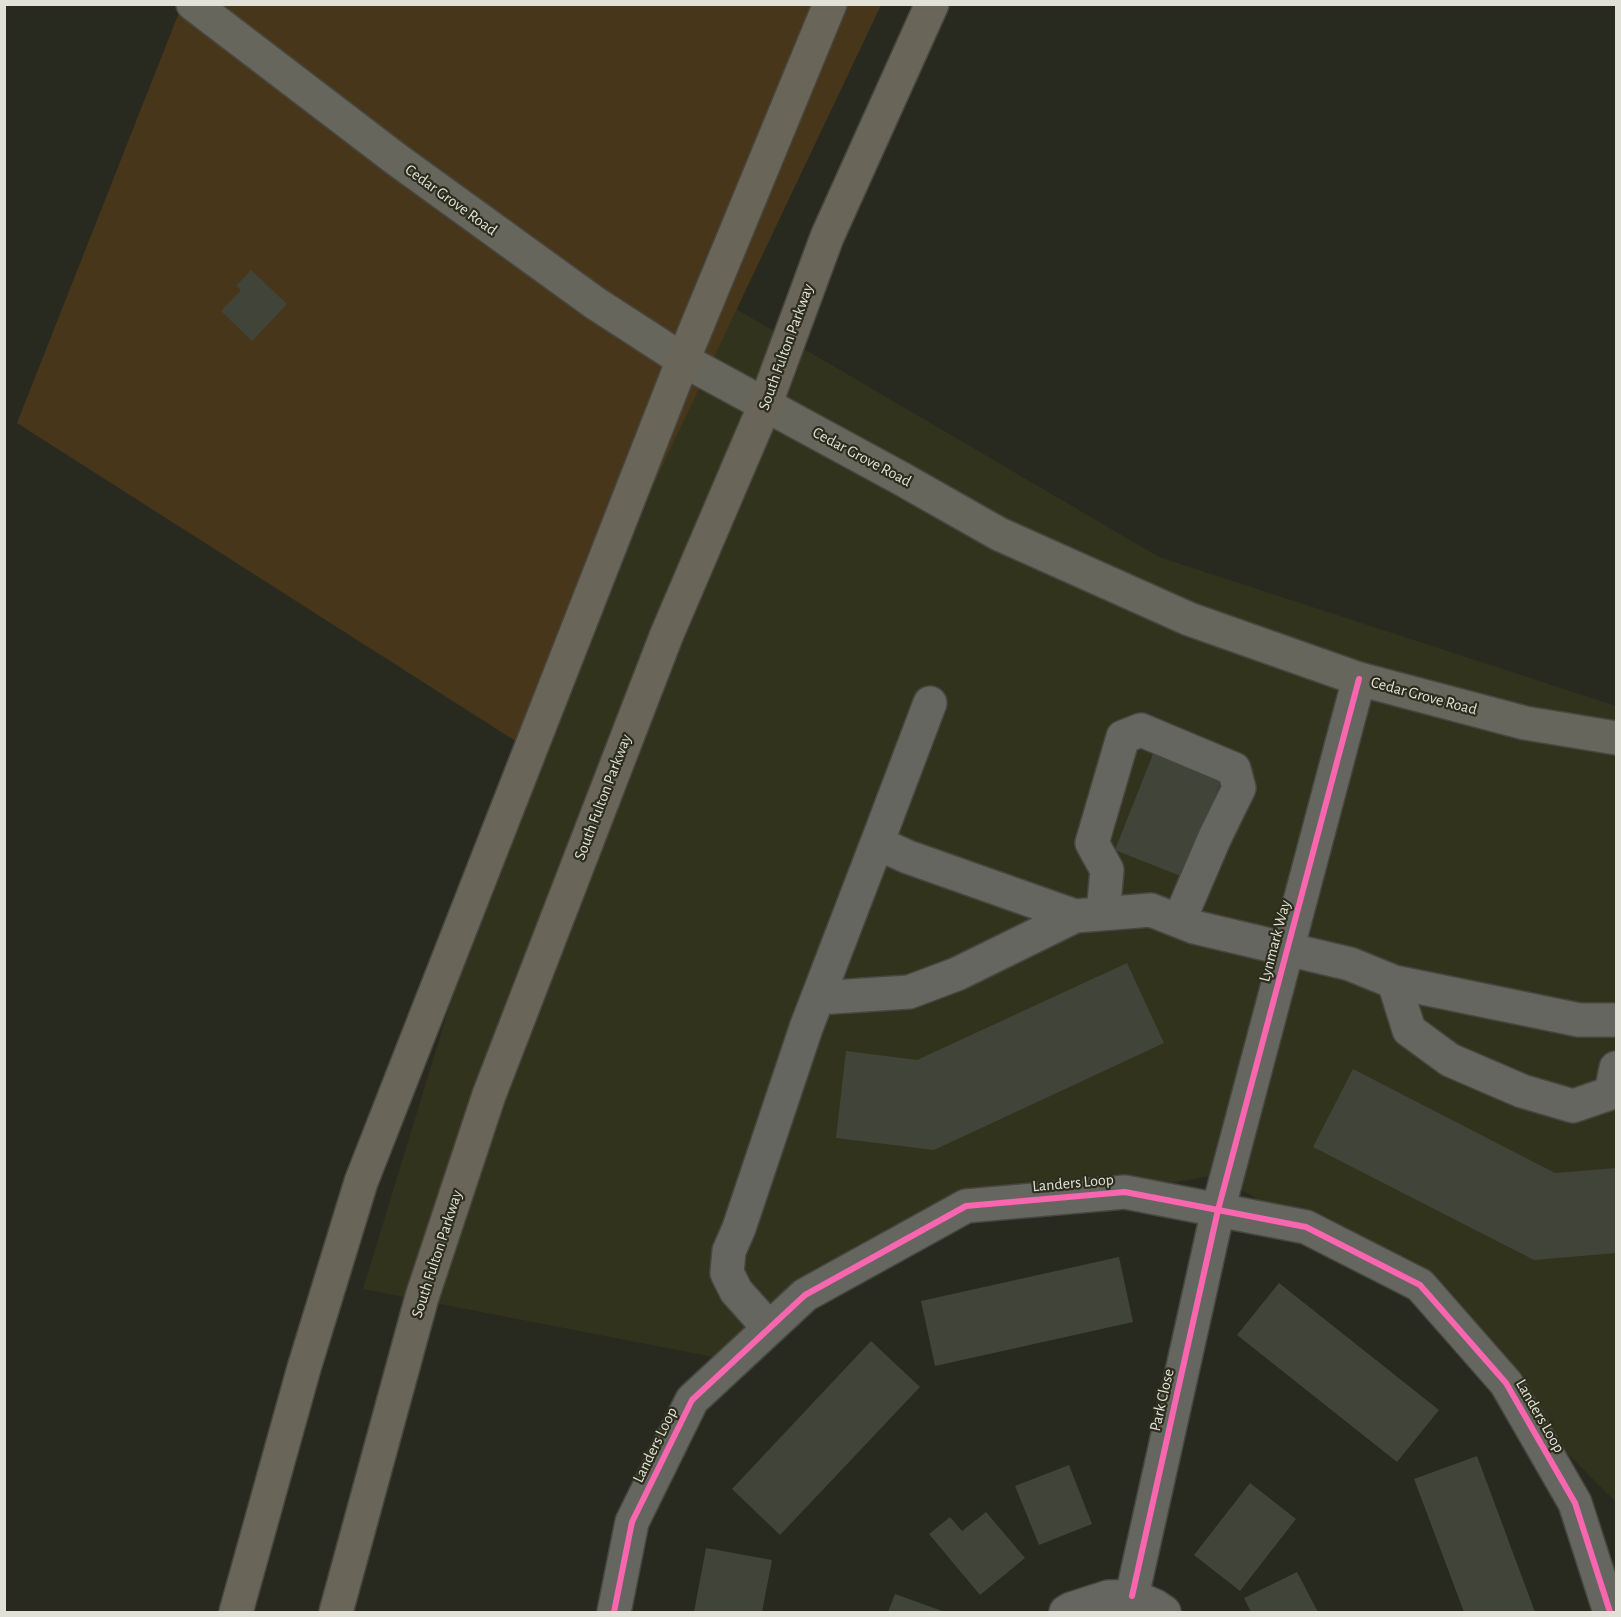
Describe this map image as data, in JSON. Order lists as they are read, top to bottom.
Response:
{
  "streets": {
    "highway": ["South Fulton Parkway"],
    "main road": ["Cedar Grove Road"],
    "street": ["Lynmark Way", "Landers Loop", "Park Close"]
  },
  "crossings": [
    ["Cedar Grove Road", "South Fulton Parkway"],
    ["Cedar Grove Road", "Lynmark Way"],
    ["Lynmark Way", "Landers Loop"],
    ["Lynmark Way", "Park Close"],
    ["Landers Loop", "Park Close"]
  ]
}
